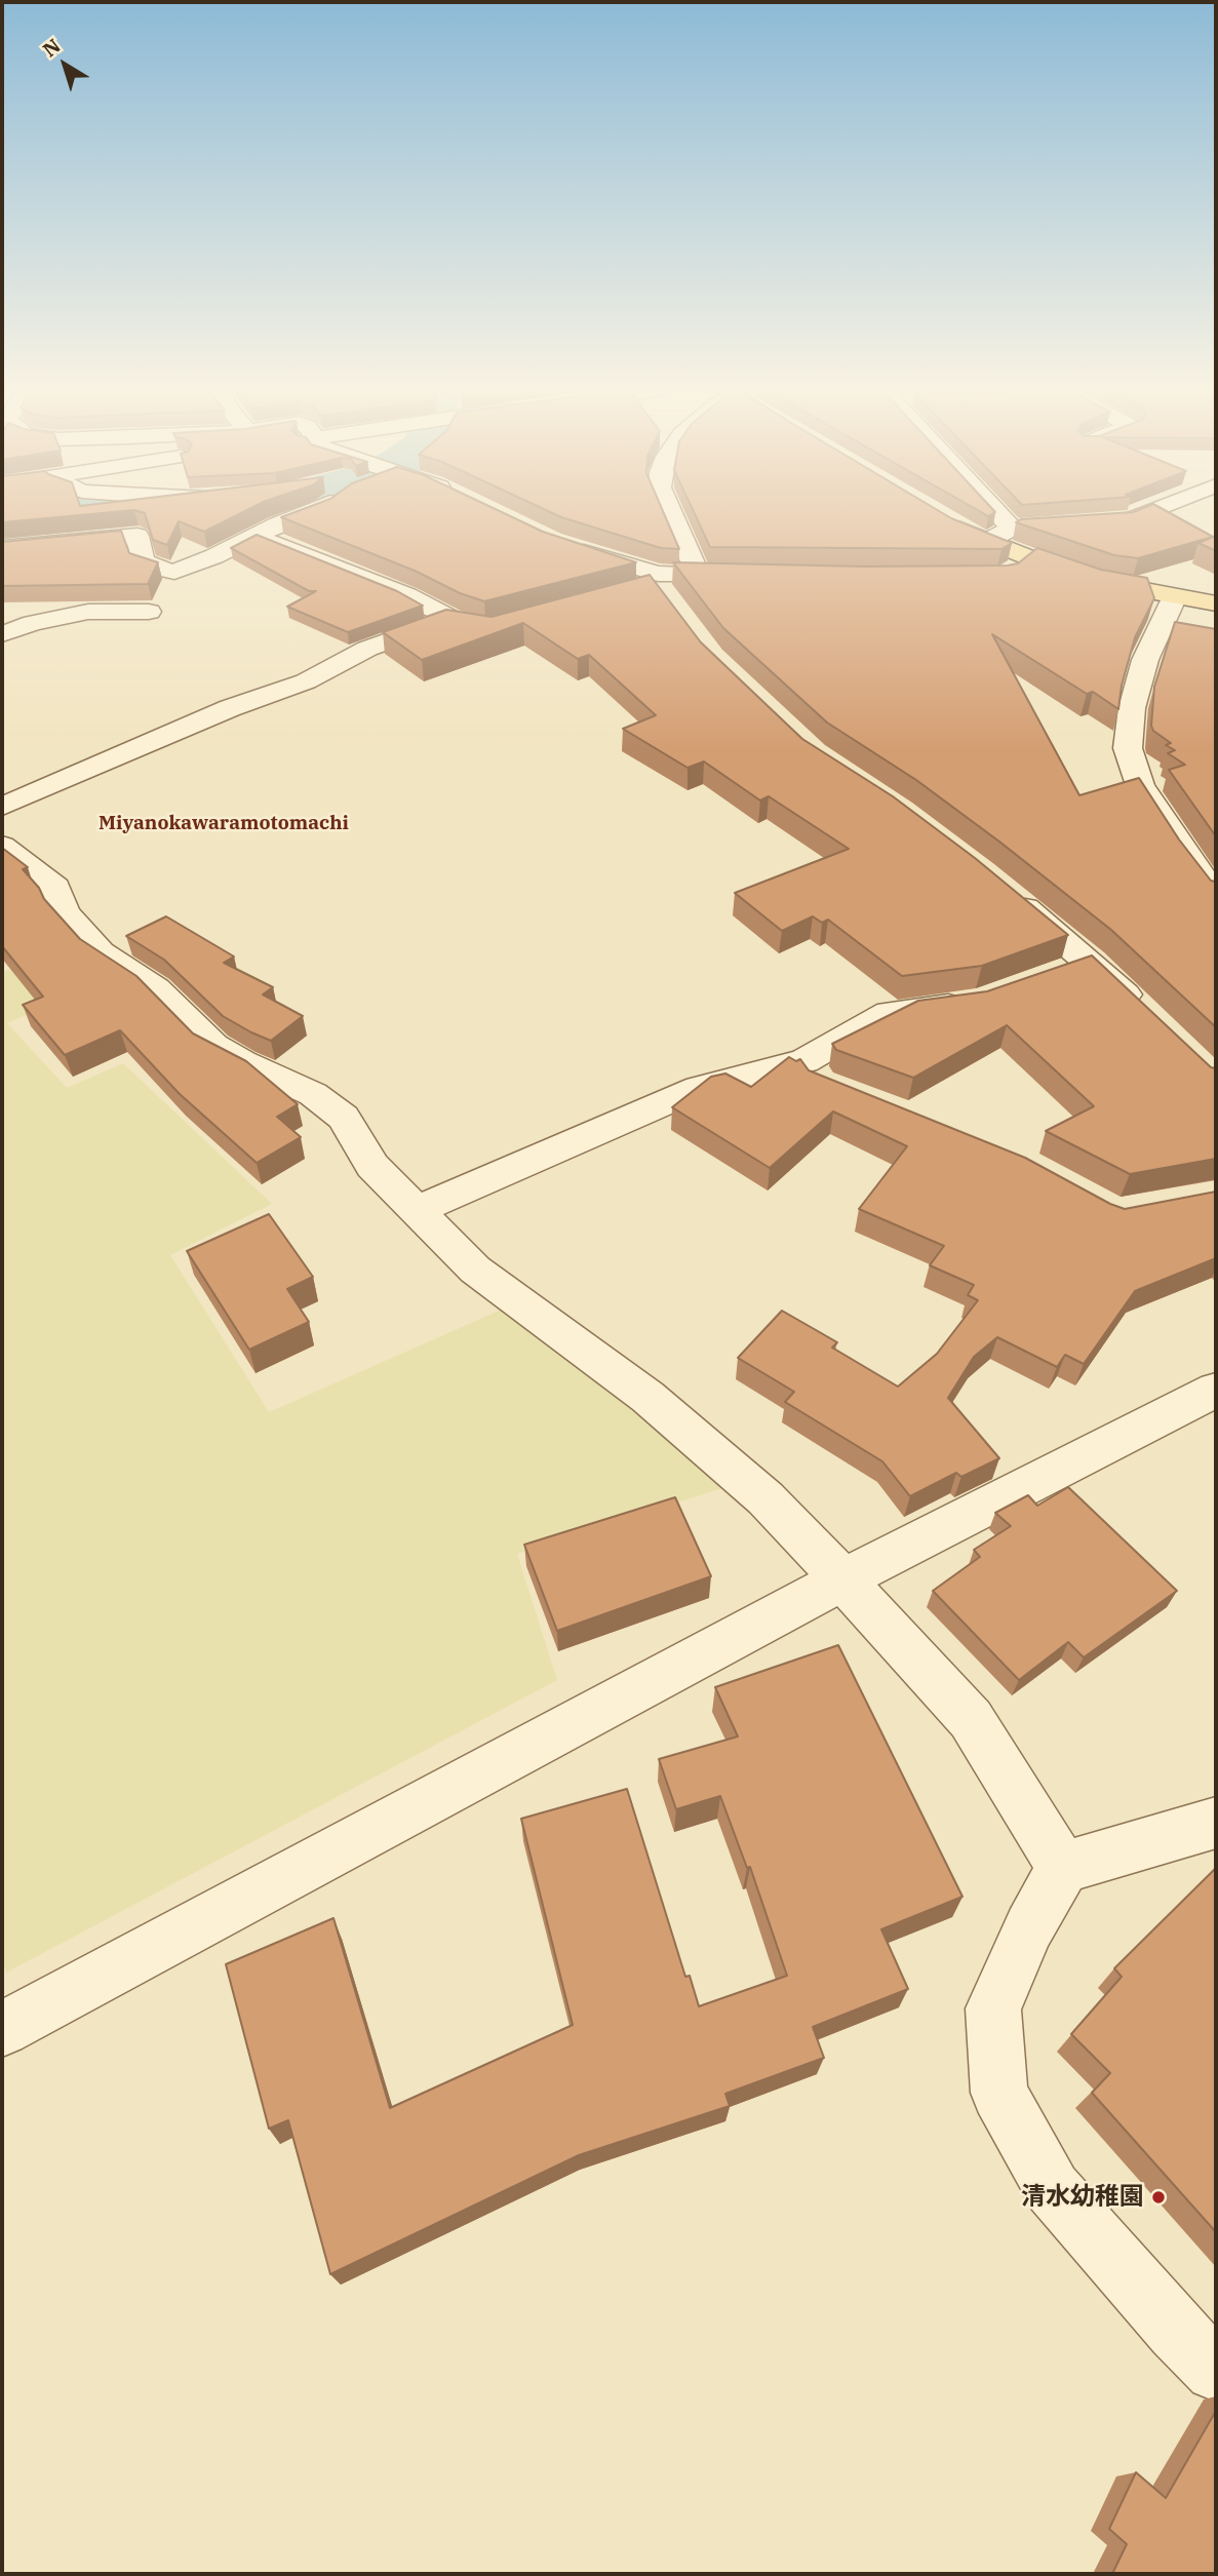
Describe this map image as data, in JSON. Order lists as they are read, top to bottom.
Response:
{
  "districts": ["Miyanokawaramotomachi"],
  "places": ["清水幼稚園"],
  "north": "top left"
}
